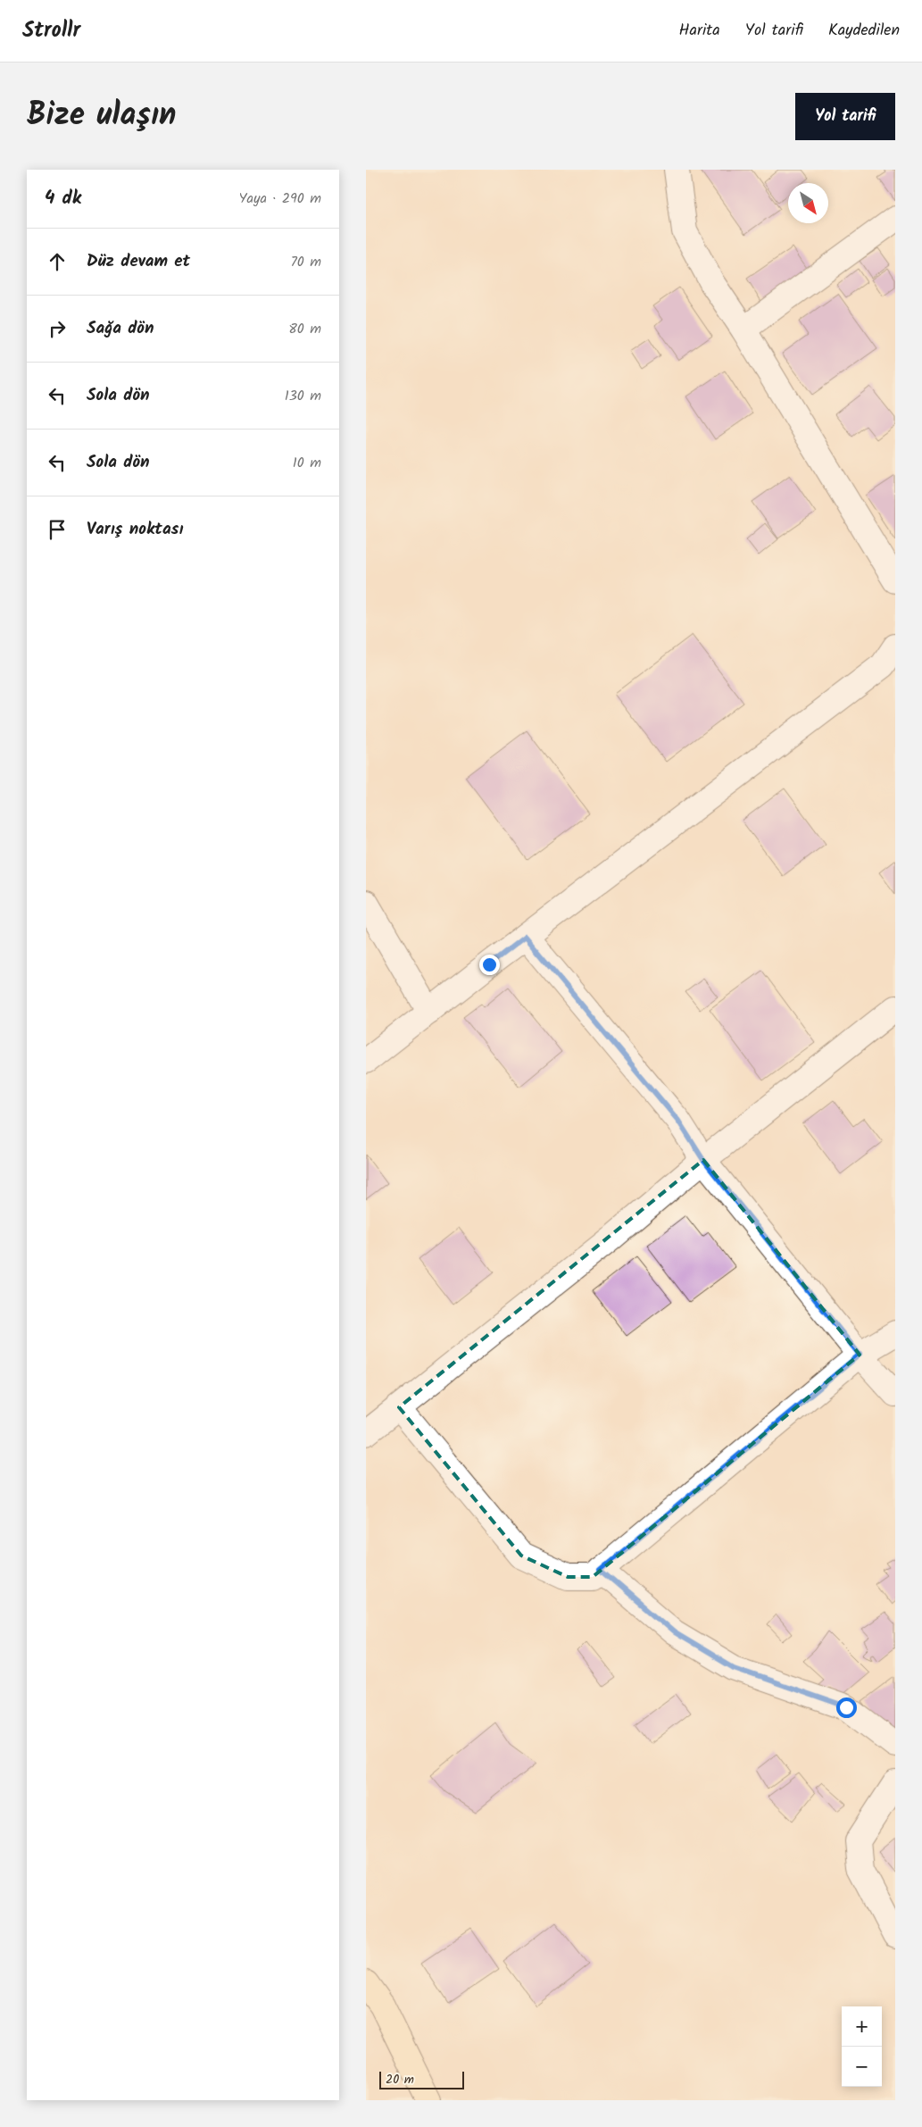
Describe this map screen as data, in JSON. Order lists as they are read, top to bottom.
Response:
{
  "scale_bar": "20 m",
  "north": "bottom right",
  "page": {
    "header": "Strollr",
    "nav": ["Harita", "Yol tarifi", "Kaydedilen"],
    "title": "Bize ulaşın",
    "buttons": "Yol tarifi",
    "heading": ["4 dk", "Yaya · 290 m"],
    "list": [
      ["Düz devam et", "70 m"],
      ["Sağa dön", "80 m"],
      ["Sola dön", "130 m"],
      ["Sola dön", "10 m"],
      "Varış noktası"
    ],
    "map_buttons": ["+", "−"],
    "scale": "20 m"
  }
}
